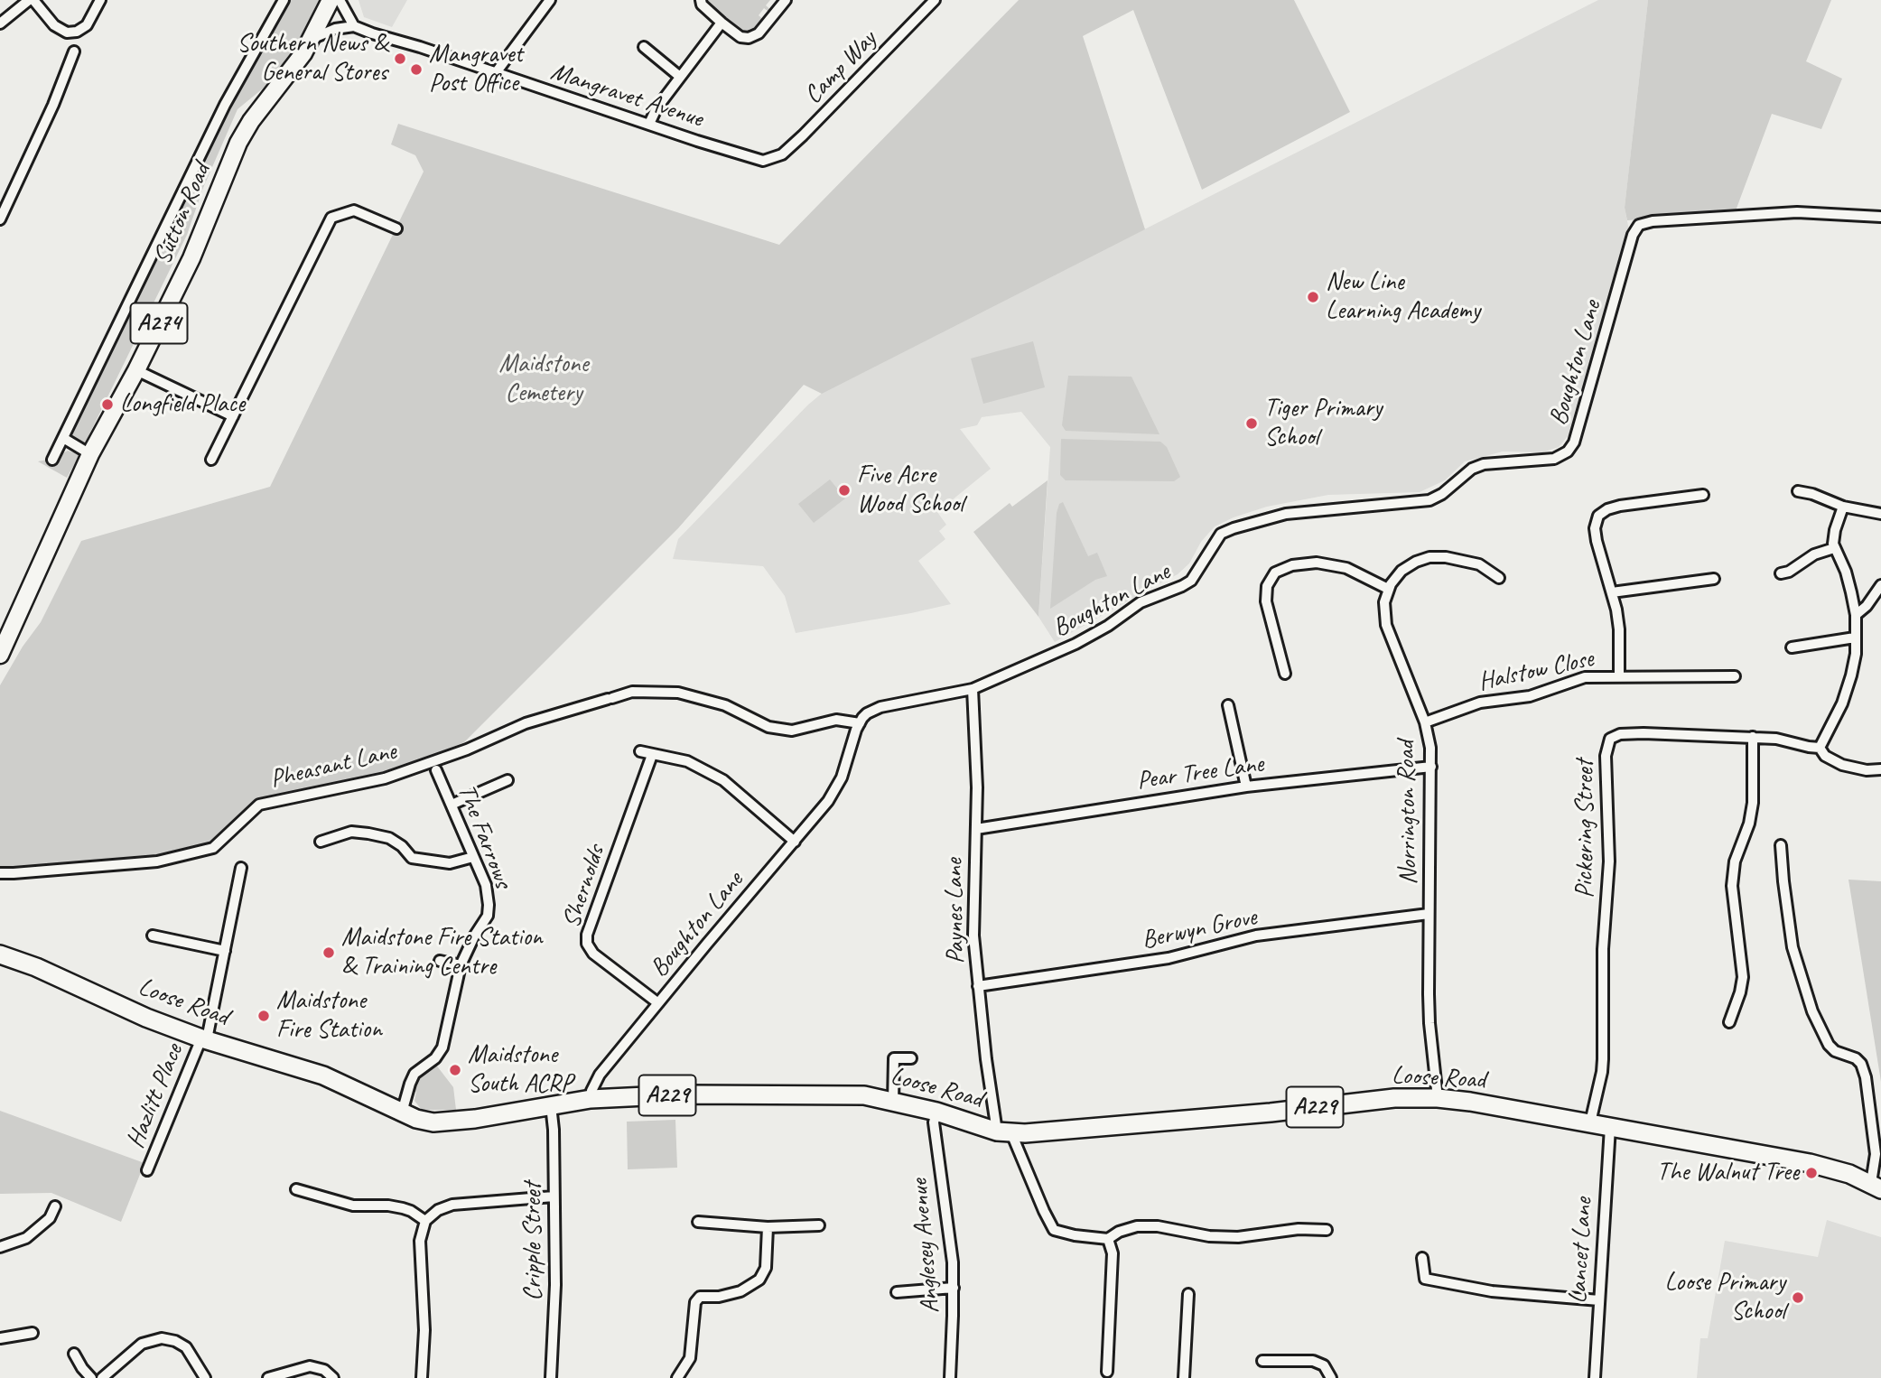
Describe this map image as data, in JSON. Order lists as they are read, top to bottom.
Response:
{
  "streets": {
    "highway": ["Loose Road", "A229"],
    "main road": ["Sutton Road", "A274"],
    "street": [
      "Camp Way",
      "Mangravet Avenue",
      "Boughton Lane",
      "Halstow Close",
      "Pheasant Lane",
      "Pear Tree Lane",
      "Norrington Road",
      "Pickering Street",
      "The Farrows",
      "Shernolds",
      "Paynes Lane",
      "Berwyn Grove",
      "Hazlitt Place",
      "Cripple Street",
      "Anglesey Avenue",
      "Lancet Lane"
    ]
  },
  "crossings": [
    ["Camp Way", "Mangravet Avenue"],
    ["Boughton Lane", "Pheasant Lane"],
    ["Boughton Lane", "Shernolds"],
    ["Boughton Lane", "Paynes Lane"],
    ["Boughton Lane", "Loose Road"],
    ["Halstow Close", "Norrington Road"],
    ["Pear Tree Lane", "Norrington Road"],
    ["Pear Tree Lane", "Paynes Lane"],
    ["Norrington Road", "Berwyn Grove"],
    ["Norrington Road", "Loose Road"],
    ["Pickering Street", "Loose Road"],
    ["The Farrows", "Loose Road"],
    ["Paynes Lane", "Berwyn Grove"],
    ["Paynes Lane", "Loose Road"],
    ["Loose Road", "Hazlitt Place"],
    ["Loose Road", "Cripple Street"],
    ["Loose Road", "Anglesey Avenue"],
    ["Loose Road", "Lancet Lane"]
  ],
  "parks": ["Maidstone Cemetery"],
  "places": [
    "Southern News & General Stores",
    "Mangravet Post Office",
    "New Line Learning Academy",
    "Longfield Place",
    "Tiger Primary School",
    "Five Acre Wood School",
    "Maidstone Fire Station & Training Centre",
    "Maidstone Fire Station",
    "Maidstone South ACRP",
    "The Walnut Tree",
    "Loose Primary School"
  ]
}
